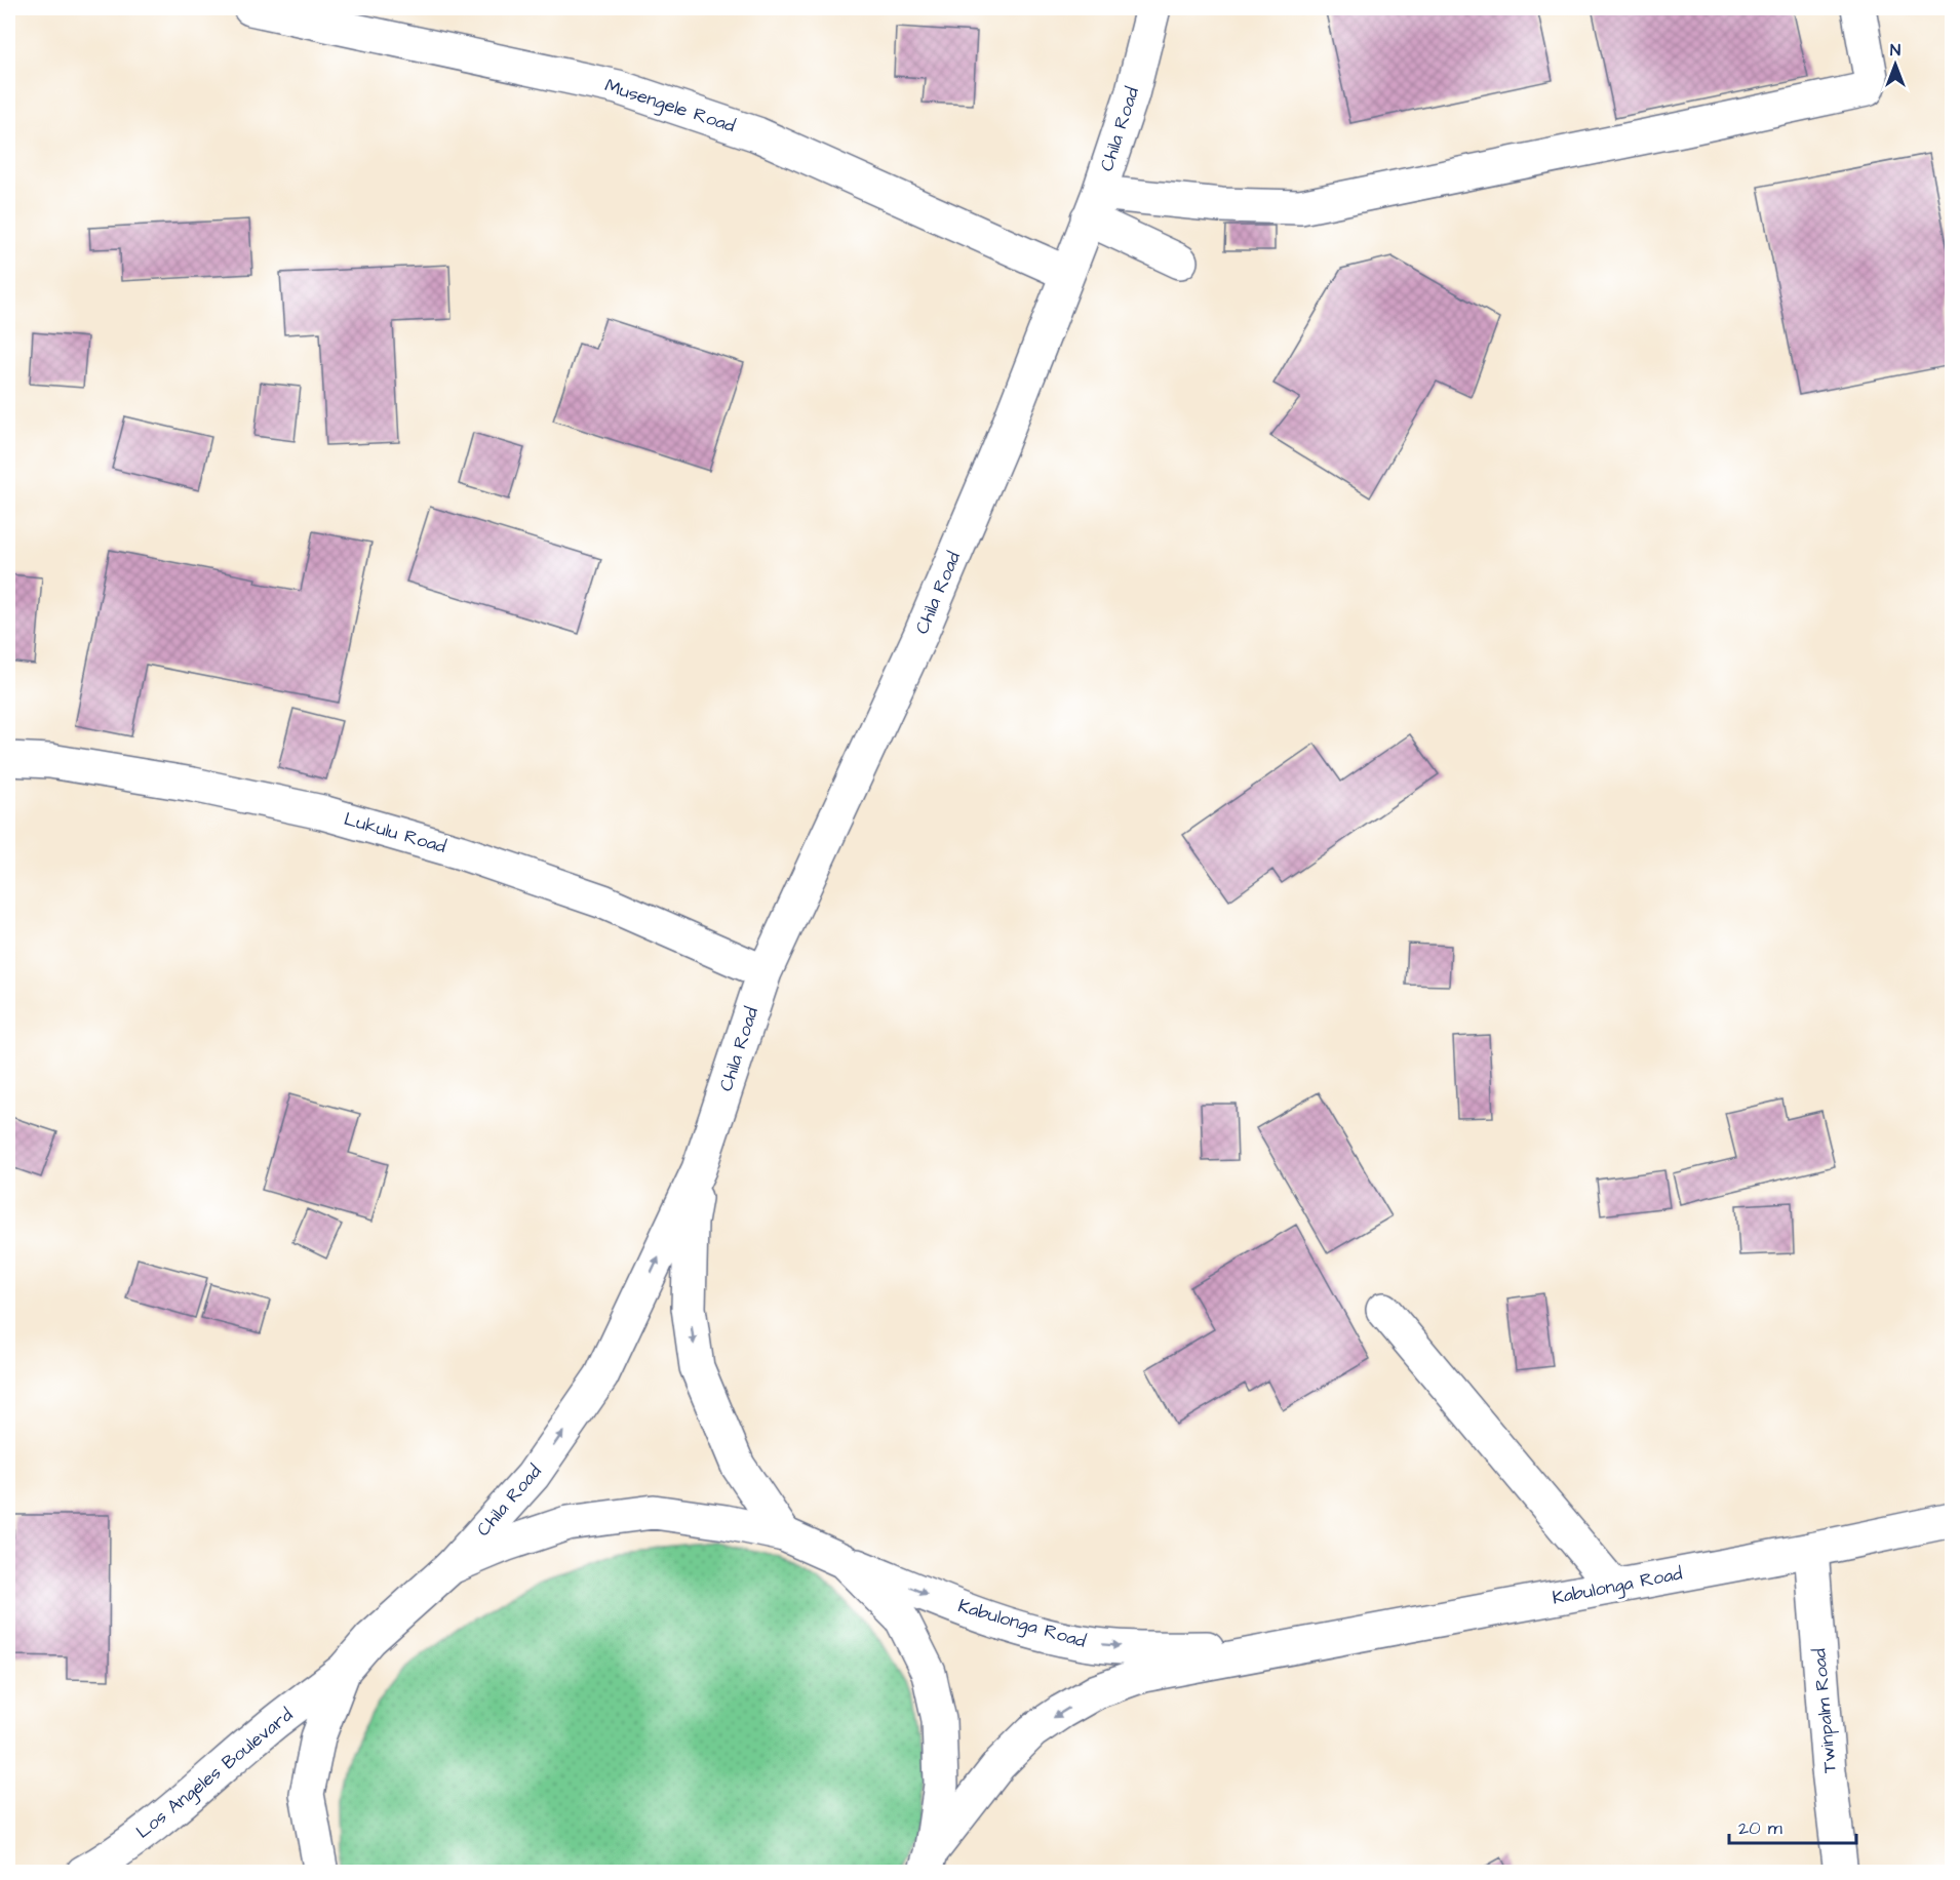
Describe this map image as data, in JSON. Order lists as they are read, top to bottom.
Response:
{
  "streets": {
    "street": [
      "Musengele Road",
      "Chila Road",
      "Lukulu Road",
      "Kabulonga Road",
      "Twinpalm Road",
      "Los Angeles Boulevard"
    ]
  },
  "crossings": [
    ["Musengele Road", "Chila Road"],
    ["Chila Road", "Lukulu Road"],
    ["Chila Road", "Kabulonga Road"],
    ["Kabulonga Road", "Twinpalm Road"]
  ],
  "scale_bar": "20 m",
  "north": "top"
}
